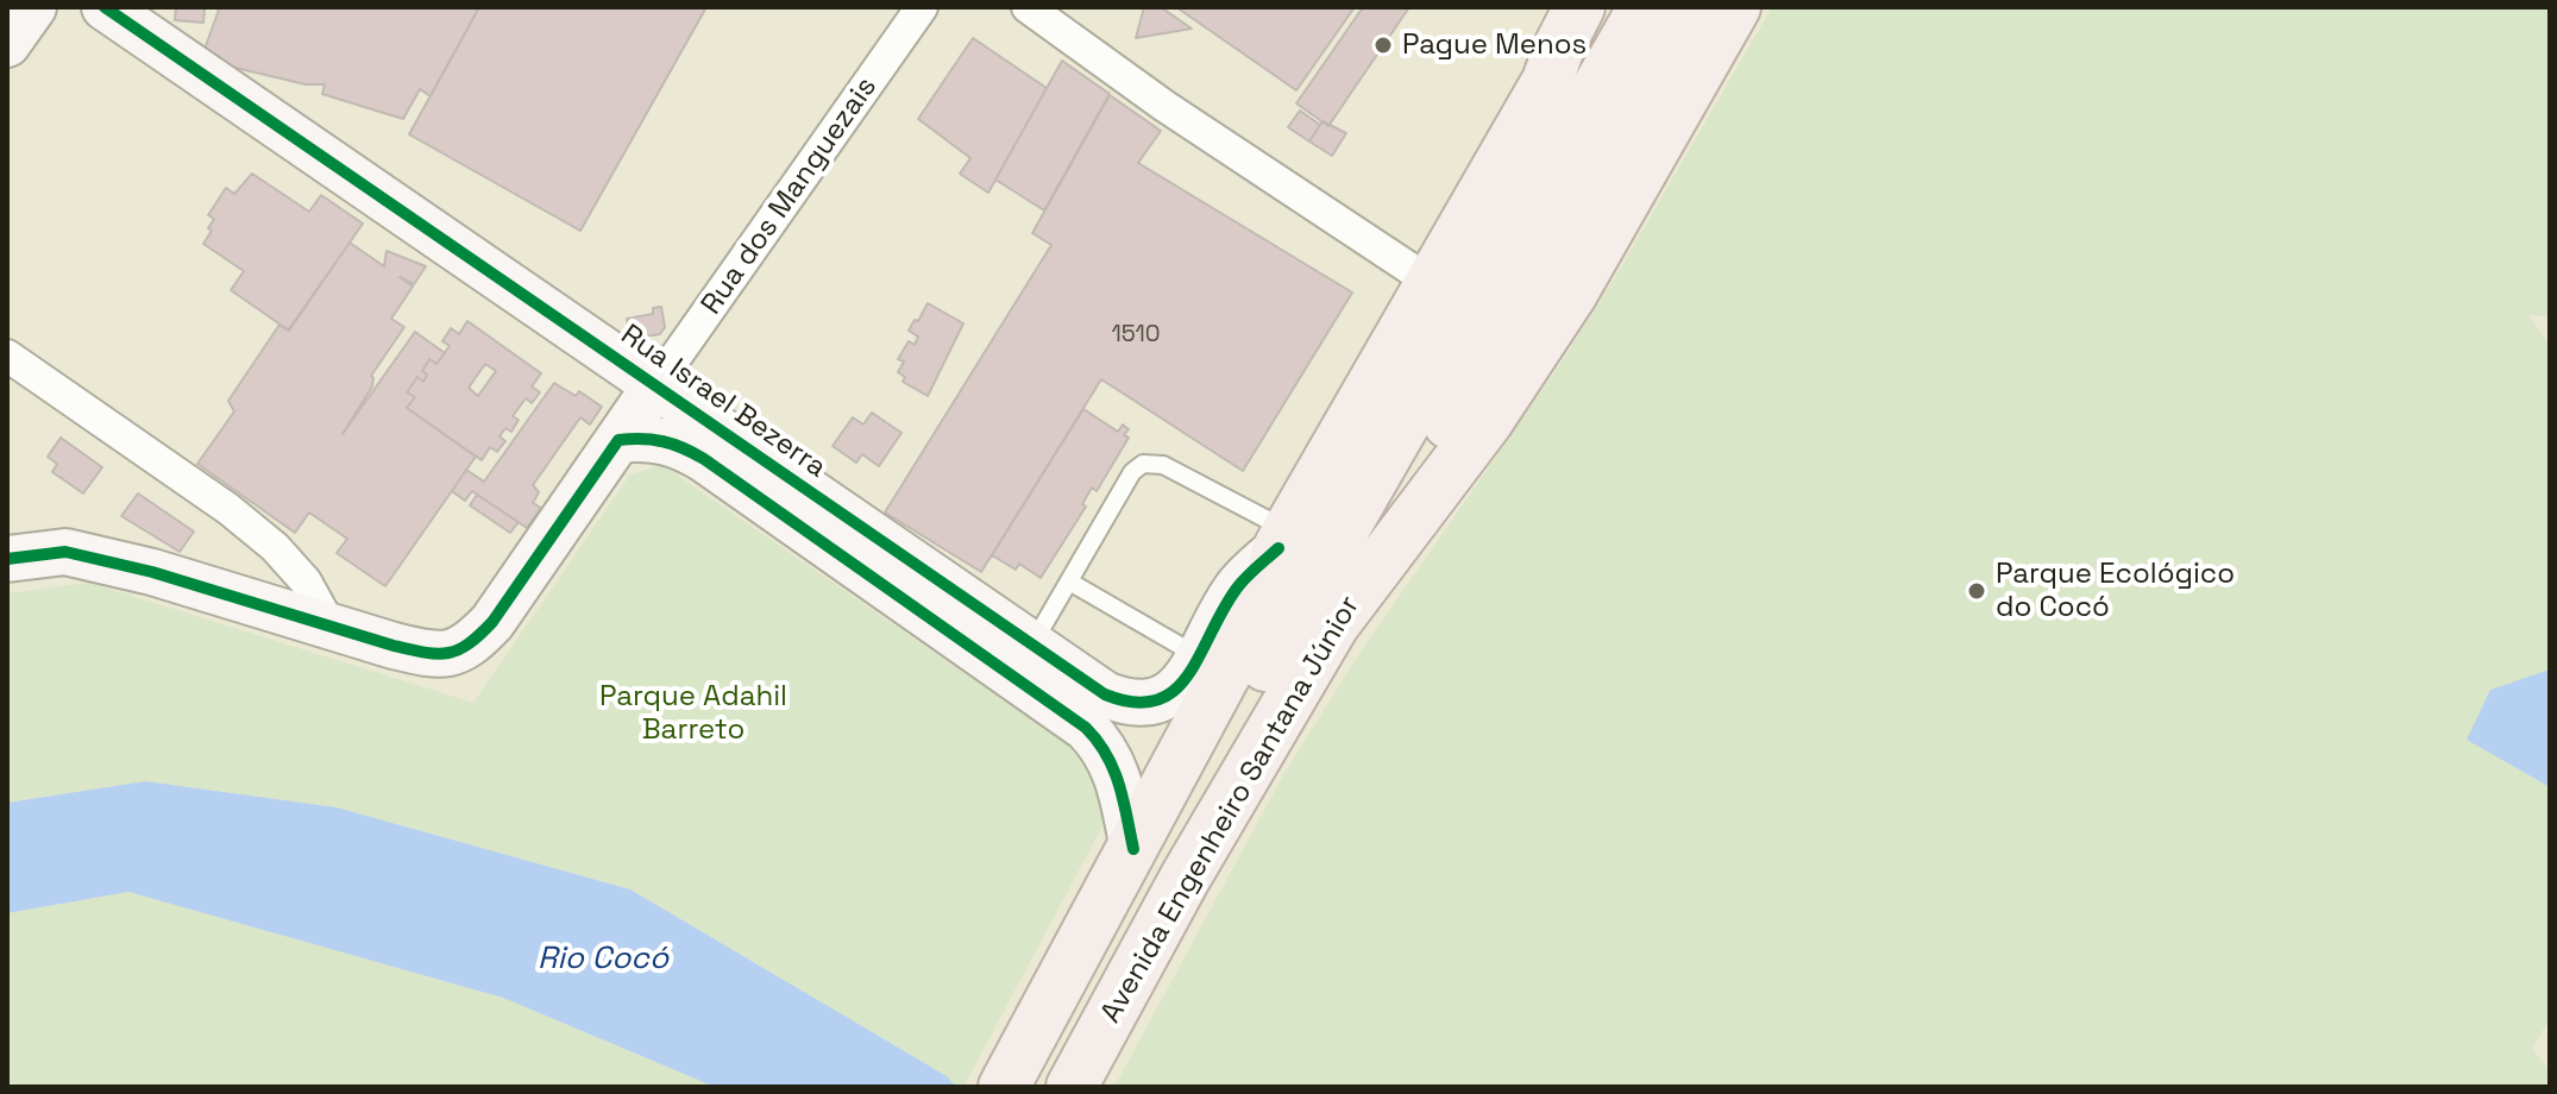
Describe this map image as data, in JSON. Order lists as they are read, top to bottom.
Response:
{
  "streets": {
    "main road": ["Avenida Engenheiro Santana Júnior"],
    "street": ["Rua dos Manguezais", "Rua Israel Bezerra"]
  },
  "crossings": [
    ["Rua dos Manguezais", "Rua Israel Bezerra"],
    ["Rua Israel Bezerra", "Avenida Engenheiro Santana Júnior"]
  ],
  "water": ["Rio Cocó"],
  "parks": ["Parque Adahil Barreto"],
  "places": ["Pague Menos", "Parque Ecológico do Cocó"],
  "house_numbers": ["1510"]
}
